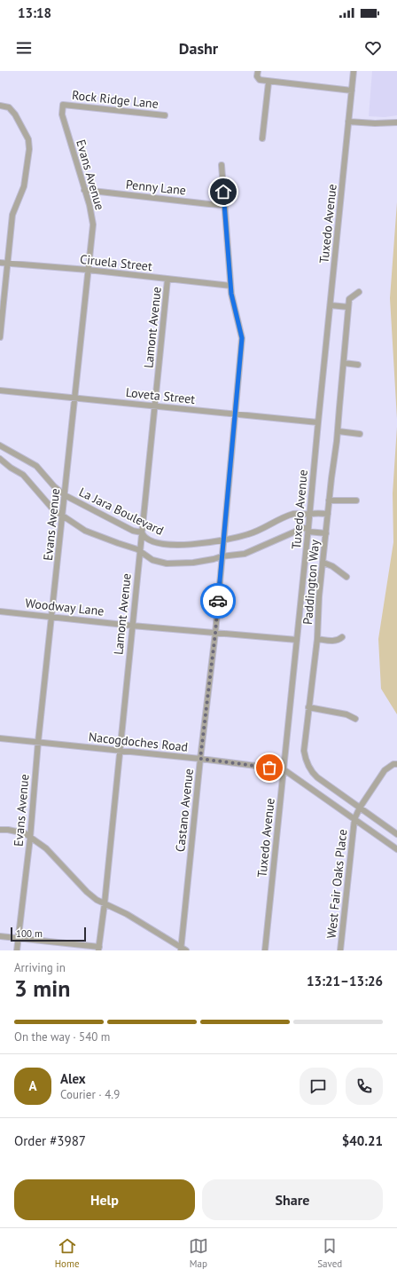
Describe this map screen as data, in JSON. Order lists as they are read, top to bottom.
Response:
{
  "streets": {
    "street": [
      "Rock Ridge Lane",
      "Evans Avenue",
      "Penny Lane",
      "Tuxedo Avenue",
      "Ciruela Street",
      "Lamont Avenue",
      "Loveta Street",
      "La Jara Boulevard",
      "Paddington Way",
      "Woodway Lane",
      "Nacogdoches Road",
      "Castano Avenue",
      "West Fair Oaks Place"
    ]
  },
  "crossings": [
    ["Rock Ridge Lane", "Evans Avenue"],
    ["Evans Avenue", "Penny Lane"],
    ["Evans Avenue", "Ciruela Street"],
    ["Evans Avenue", "Loveta Street"],
    ["Evans Avenue", "La Jara Boulevard"],
    ["Evans Avenue", "Woodway Lane"],
    ["Evans Avenue", "Nacogdoches Road"],
    ["Penny Lane", "Castano Avenue"],
    ["Tuxedo Avenue", "Loveta Street"],
    ["Tuxedo Avenue", "La Jara Boulevard"],
    ["Tuxedo Avenue", "Woodway Lane"],
    ["Tuxedo Avenue", "Nacogdoches Road"],
    ["Ciruela Street", "Lamont Avenue"],
    ["Ciruela Street", "Castano Avenue"],
    ["Lamont Avenue", "Loveta Street"],
    ["Lamont Avenue", "La Jara Boulevard"],
    ["Lamont Avenue", "Woodway Lane"],
    ["Lamont Avenue", "Nacogdoches Road"],
    ["Loveta Street", "Castano Avenue"],
    ["La Jara Boulevard", "Paddington Way"],
    ["La Jara Boulevard", "Castano Avenue"],
    ["Paddington Way", "West Fair Oaks Place"],
    ["Woodway Lane", "Castano Avenue"],
    ["Nacogdoches Road", "Castano Avenue"],
    ["Nacogdoches Road", "West Fair Oaks Place"]
  ],
  "scale_bar": "100 m",
  "page": {
    "status": "13:18",
    "header": "Dashr",
    "scale": "100 m",
    "heading": ["3 min", "Arriving in", "13:21–13:26"],
    "panel": [
      "Alex",
      "Courier · 4.9",
      "Order #3987",
      "$40.21"
    ],
    "bar": "On the way · 540 m",
    "round": "A",
    "buttons": ["Help", "Share"],
    "tabs": ["Home", "Map", "Saved"]
  }
}
